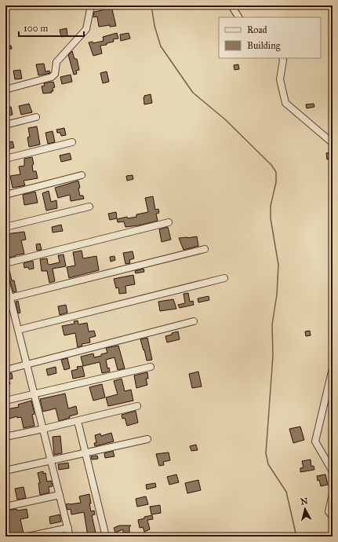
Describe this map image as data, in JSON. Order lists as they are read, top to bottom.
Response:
{
  "legend": ["Road", "Building"],
  "scale_bar": "100 m",
  "north": "top"
}
